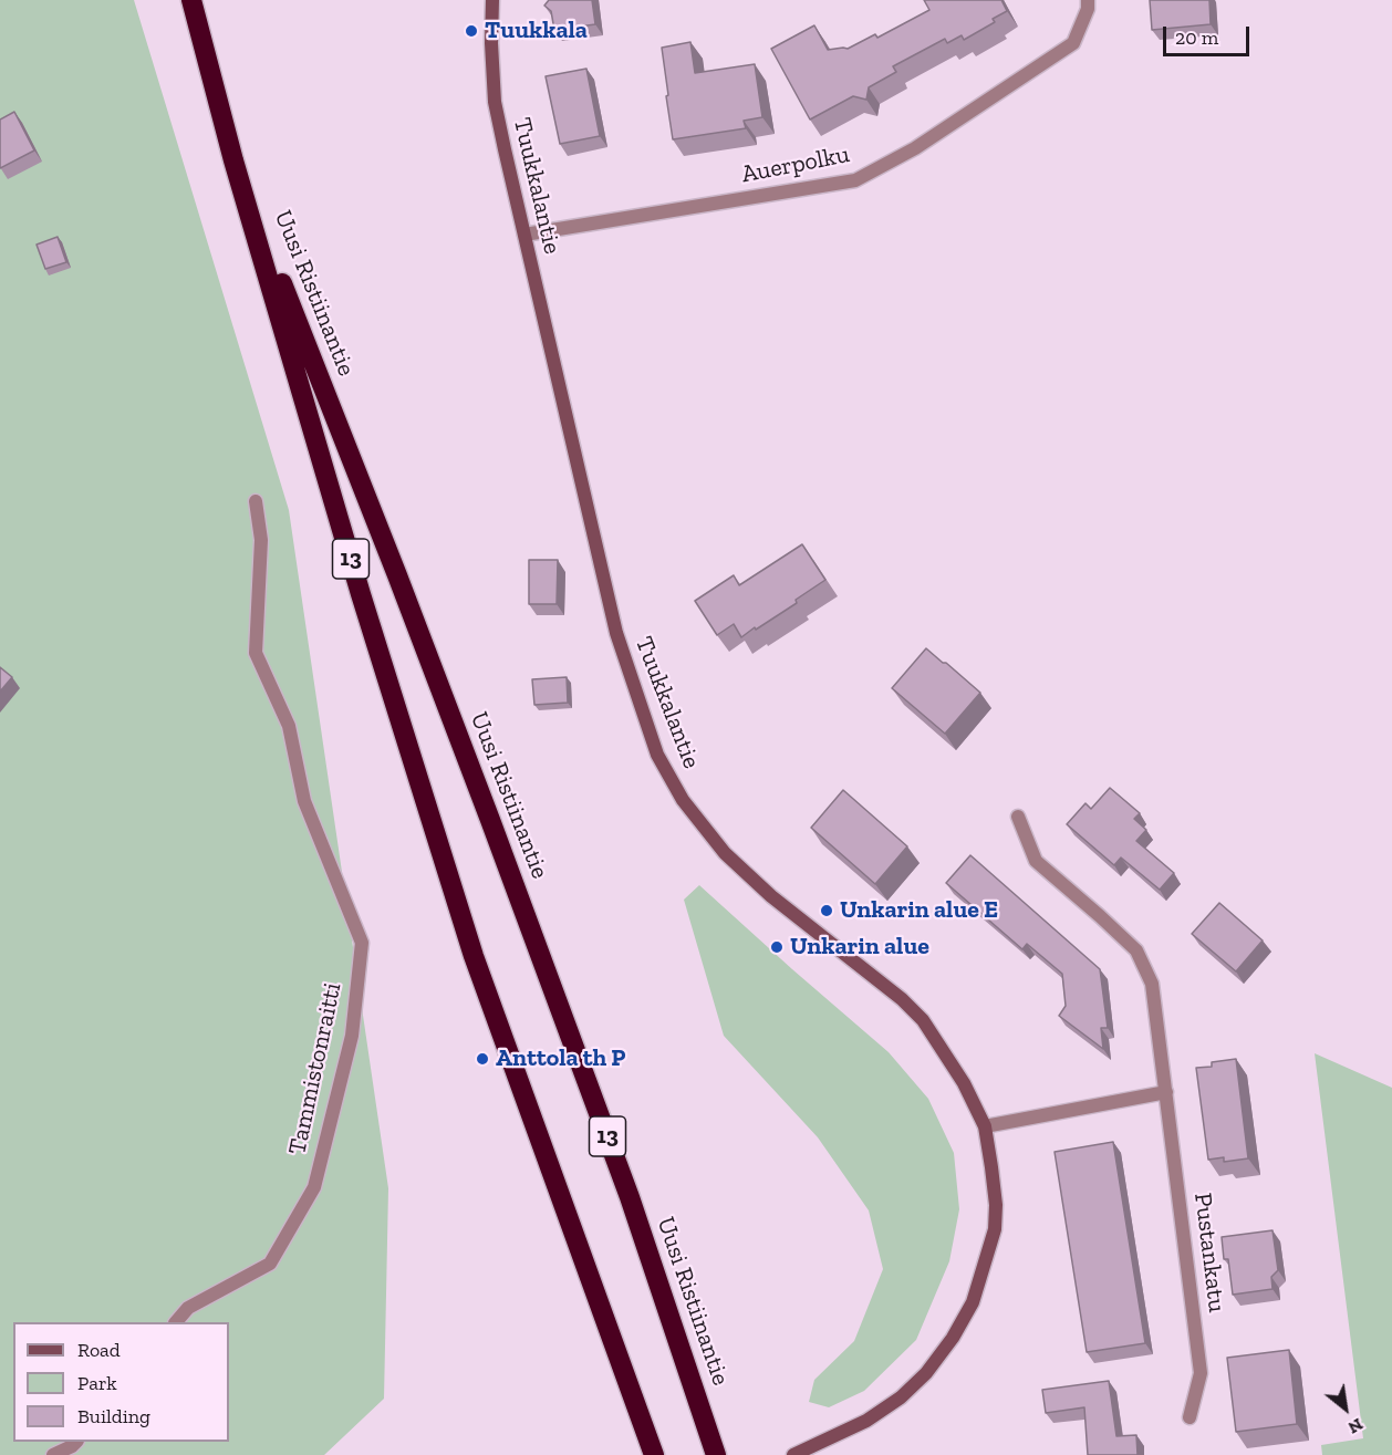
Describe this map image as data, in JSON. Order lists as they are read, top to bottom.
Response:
{
  "streets": {
    "highway": ["Uusi Ristiinantie", "13"],
    "street": [
      "Auerpolku",
      "Tuukkalantie",
      "Tammistonraitti",
      "Pustankatu"
    ]
  },
  "crossings": [
    ["Auerpolku", "Tuukkalantie"]
  ],
  "places": [
    "Tuukkala",
    "Unkarin alue E",
    "Unkarin alue",
    "Anttola th P"
  ],
  "legend": ["Road", "Park", "Building"],
  "scale_bar": "20 m",
  "north": "bottom right"
}
